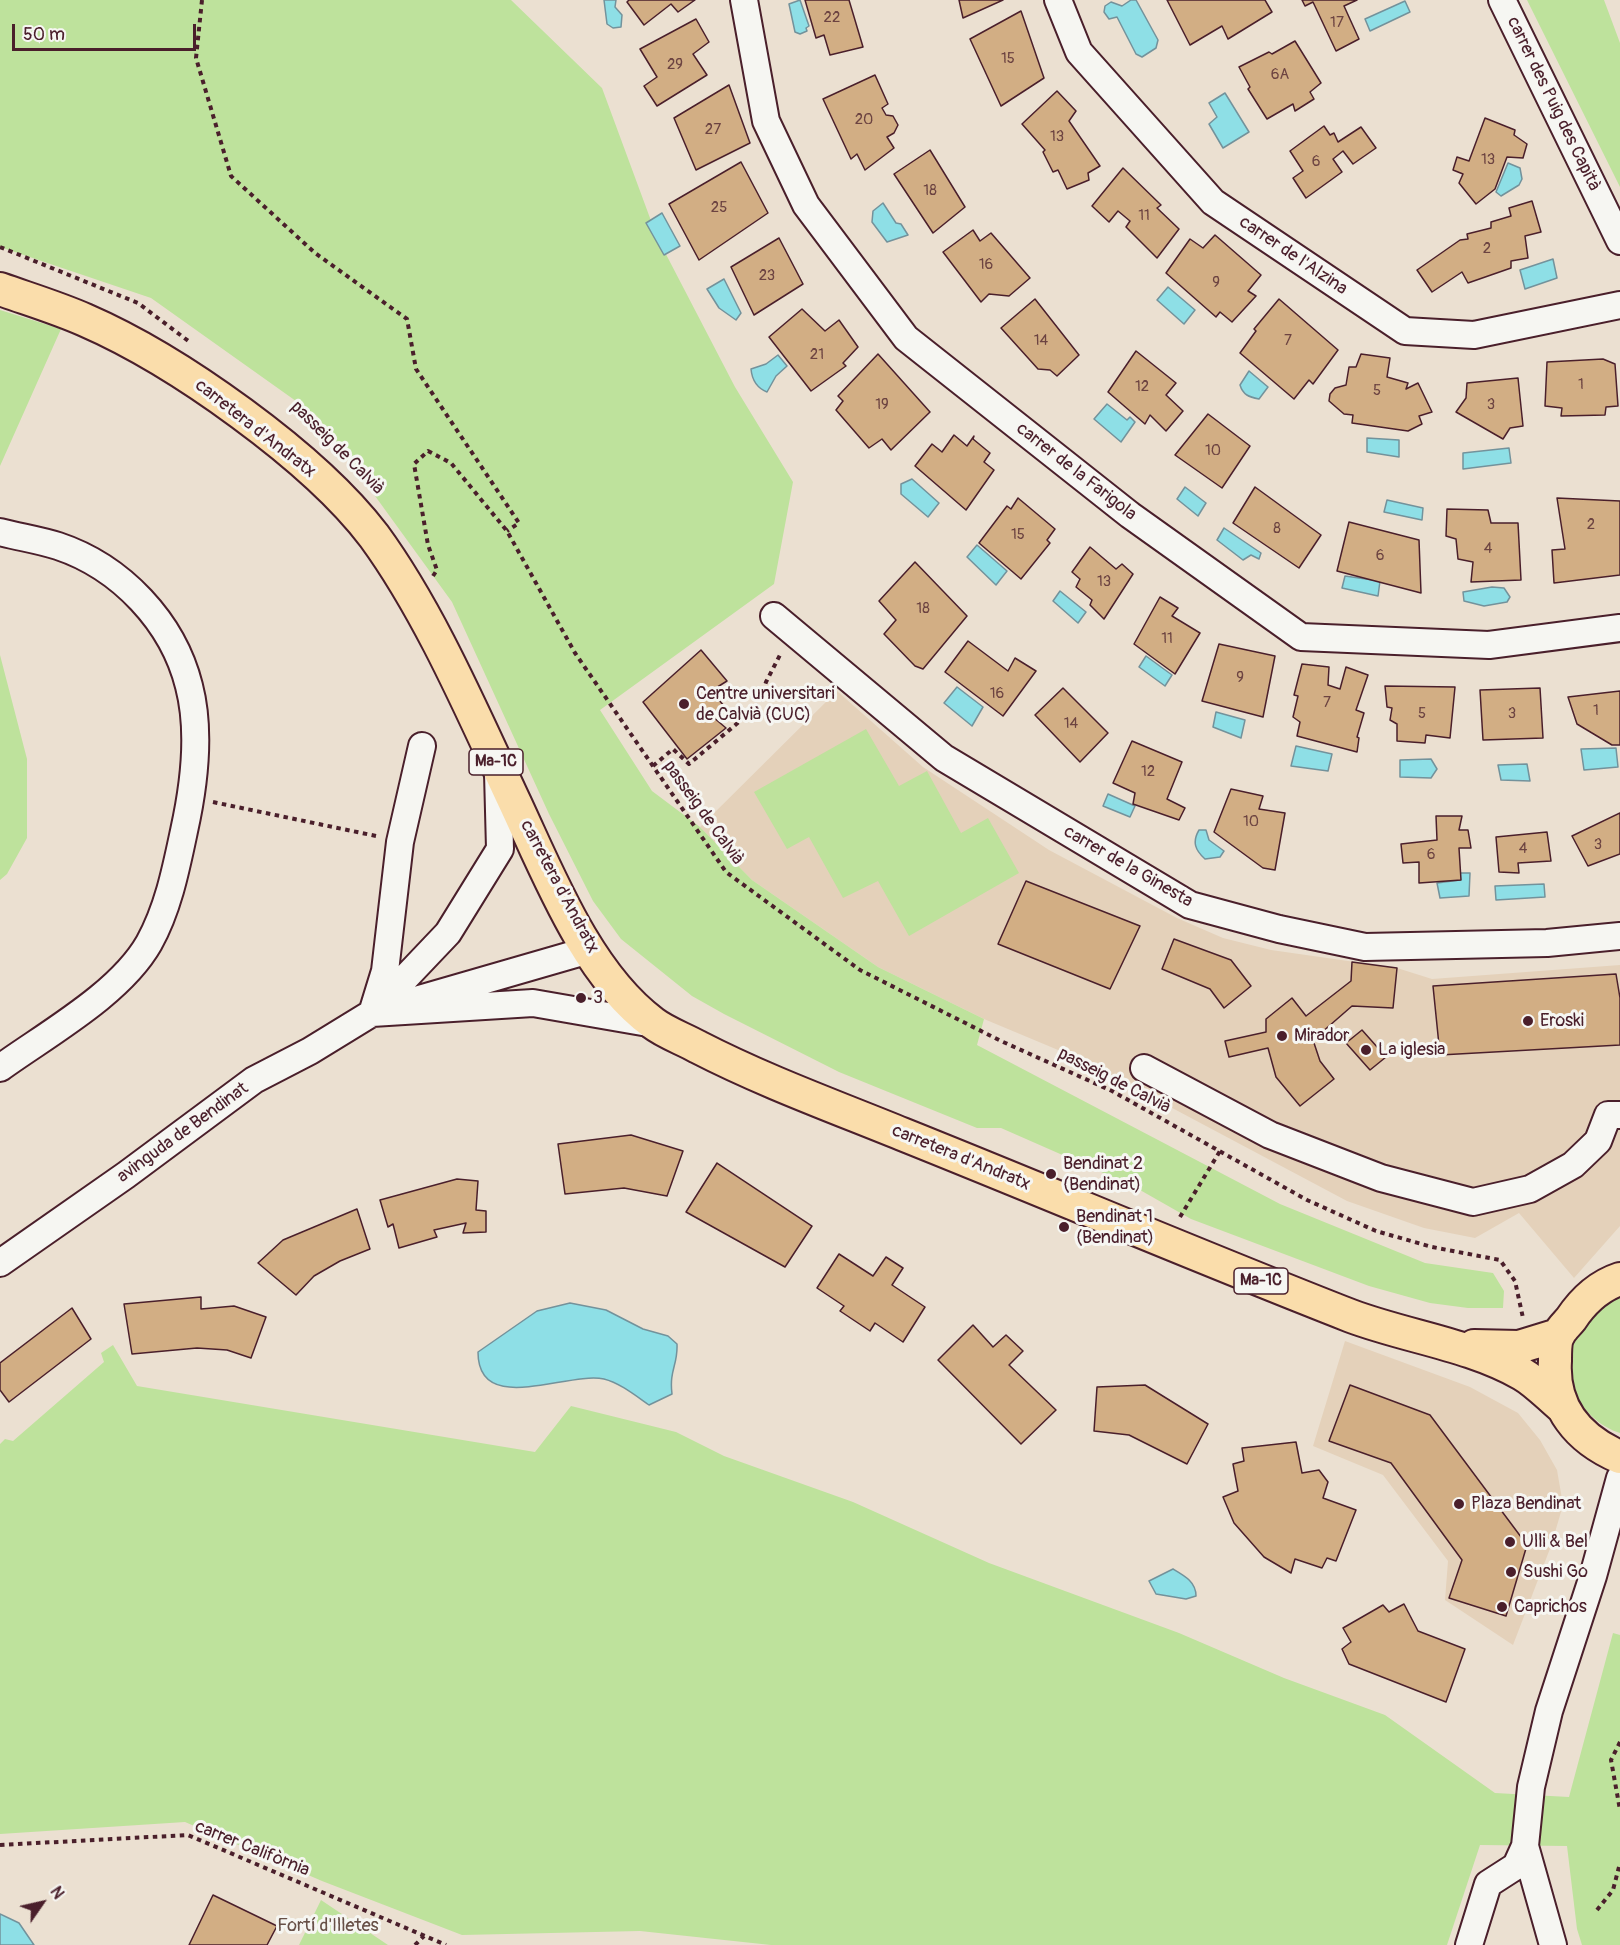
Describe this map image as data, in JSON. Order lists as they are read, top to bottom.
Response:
{
  "streets": {
    "main road": ["carretera d'Andratx", "Ma-1C"],
    "street": [
      "carrer des Puig des Capità",
      "carrer de l'Alzina",
      "carrer de la Farigola",
      "carrer de la Ginesta",
      "avinguda de Bendinat"
    ],
    "path": ["passeig de Calvià", "carrer Califòrnia"]
  },
  "crossings": [
    ["carretera d'Andratx", "passeig de Calvià"],
    ["carretera d'Andratx", "Ma-1C"],
    ["carretera d'Andratx", "avinguda de Bendinat"]
  ],
  "parks": ["Fortí d'Illetes"],
  "places": [
    "Centre universitari de Calvià (CUC)",
    "3",
    "Eroski",
    "Mirador",
    "La iglesia",
    "Bendinat 2 (Bendinat)",
    "Bendinat 1 (Bendinat)",
    "Plaza Bendinat",
    "Ulli & Bel",
    "Sushi Go",
    "Caprichos"
  ],
  "house_numbers": [
    "22",
    "17",
    "15",
    "29",
    "6A",
    "20",
    "27",
    "13",
    "13",
    "6",
    "18",
    "25",
    "11",
    "2",
    "16",
    "23",
    "9",
    "14",
    "7",
    "21",
    "1",
    "12",
    "5",
    "19",
    "3",
    "10",
    "2",
    "8",
    "15",
    "4",
    "6",
    "13",
    "18",
    "11",
    "9",
    "16",
    "7",
    "1",
    "5",
    "3",
    "14",
    "12",
    "10",
    "3",
    "4",
    "6"
  ],
  "scale_bar": "50 m",
  "north": "top right"
}
